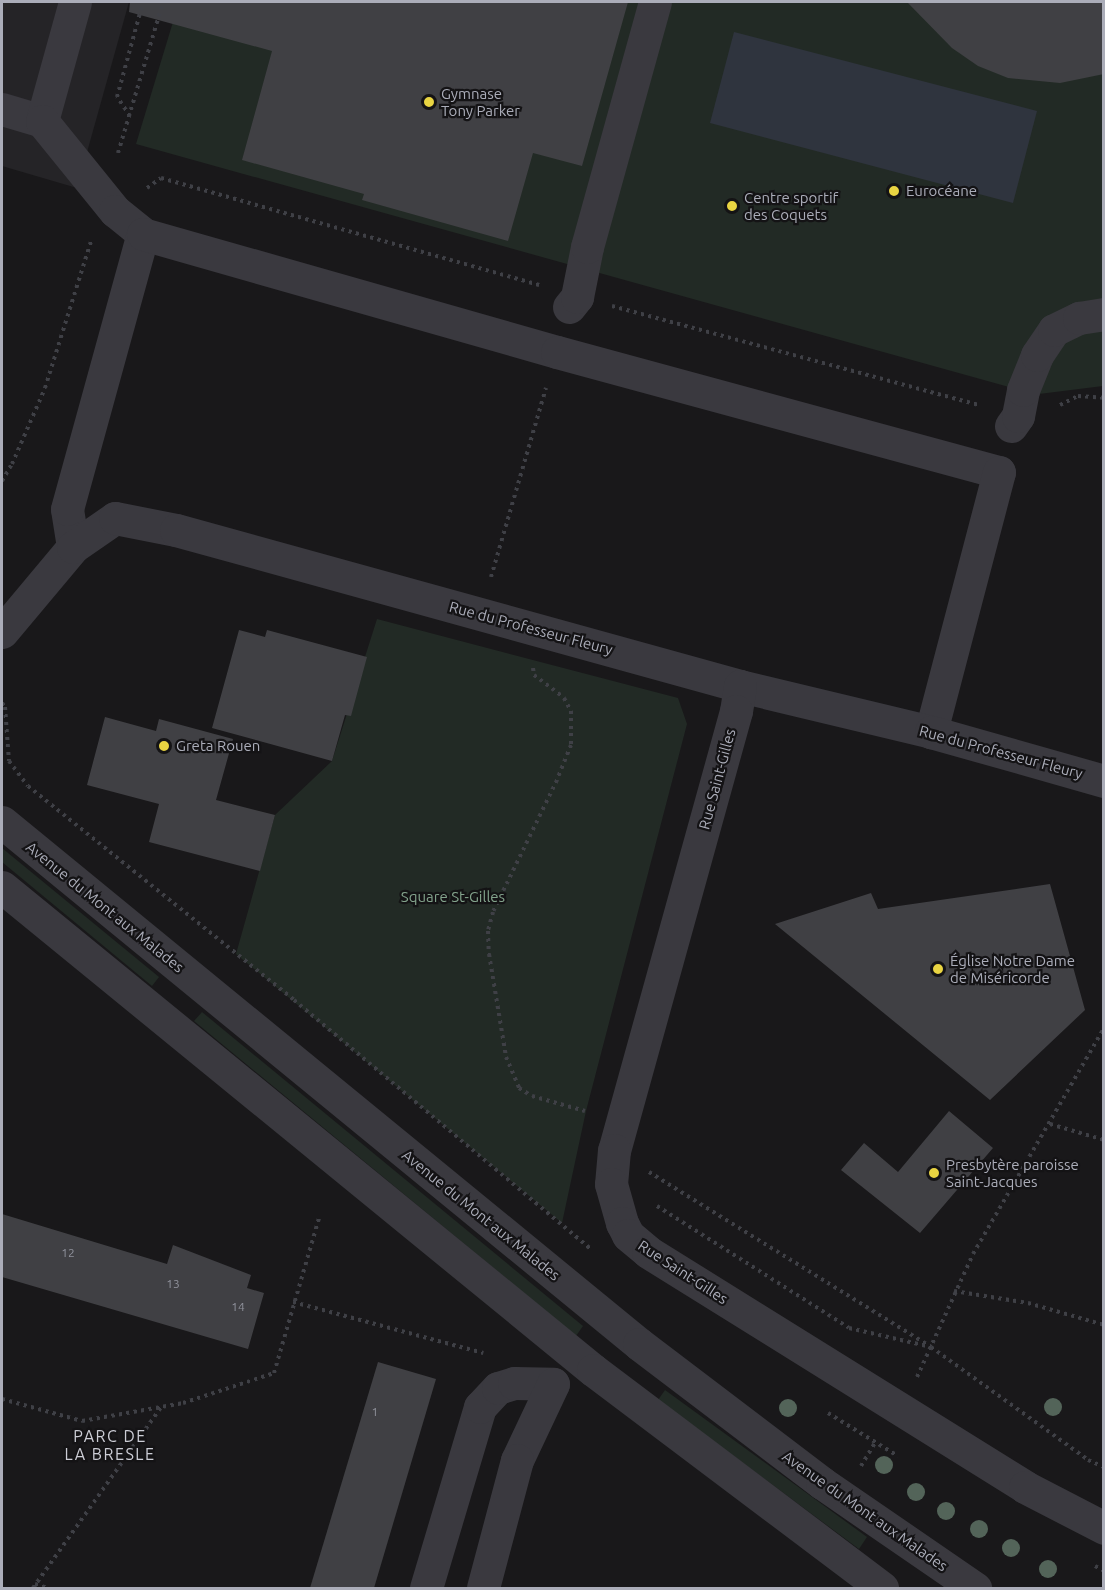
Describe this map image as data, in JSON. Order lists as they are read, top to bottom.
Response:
{
  "streets": {
    "street": ["Rue du Professeur Fleury", "Rue Saint-Gilles", "Avenue du Mont aux Malades"]
  },
  "crossings": [
    ["Rue du Professeur Fleury", "Rue Saint-Gilles"]
  ],
  "districts": ["PARC DE LA BRESLE"],
  "parks": ["Square St-Gilles"],
  "places": [
    "Gymnase Tony Parker",
    "Eurocéane",
    "Centre sportif des Coquets",
    "Greta Rouen",
    "Église Notre Dame de Miséricorde",
    "Presbytère paroisse Saint-Jacques"
  ],
  "house_numbers": [
    "12",
    "13",
    "14",
    "1"
  ]
}
